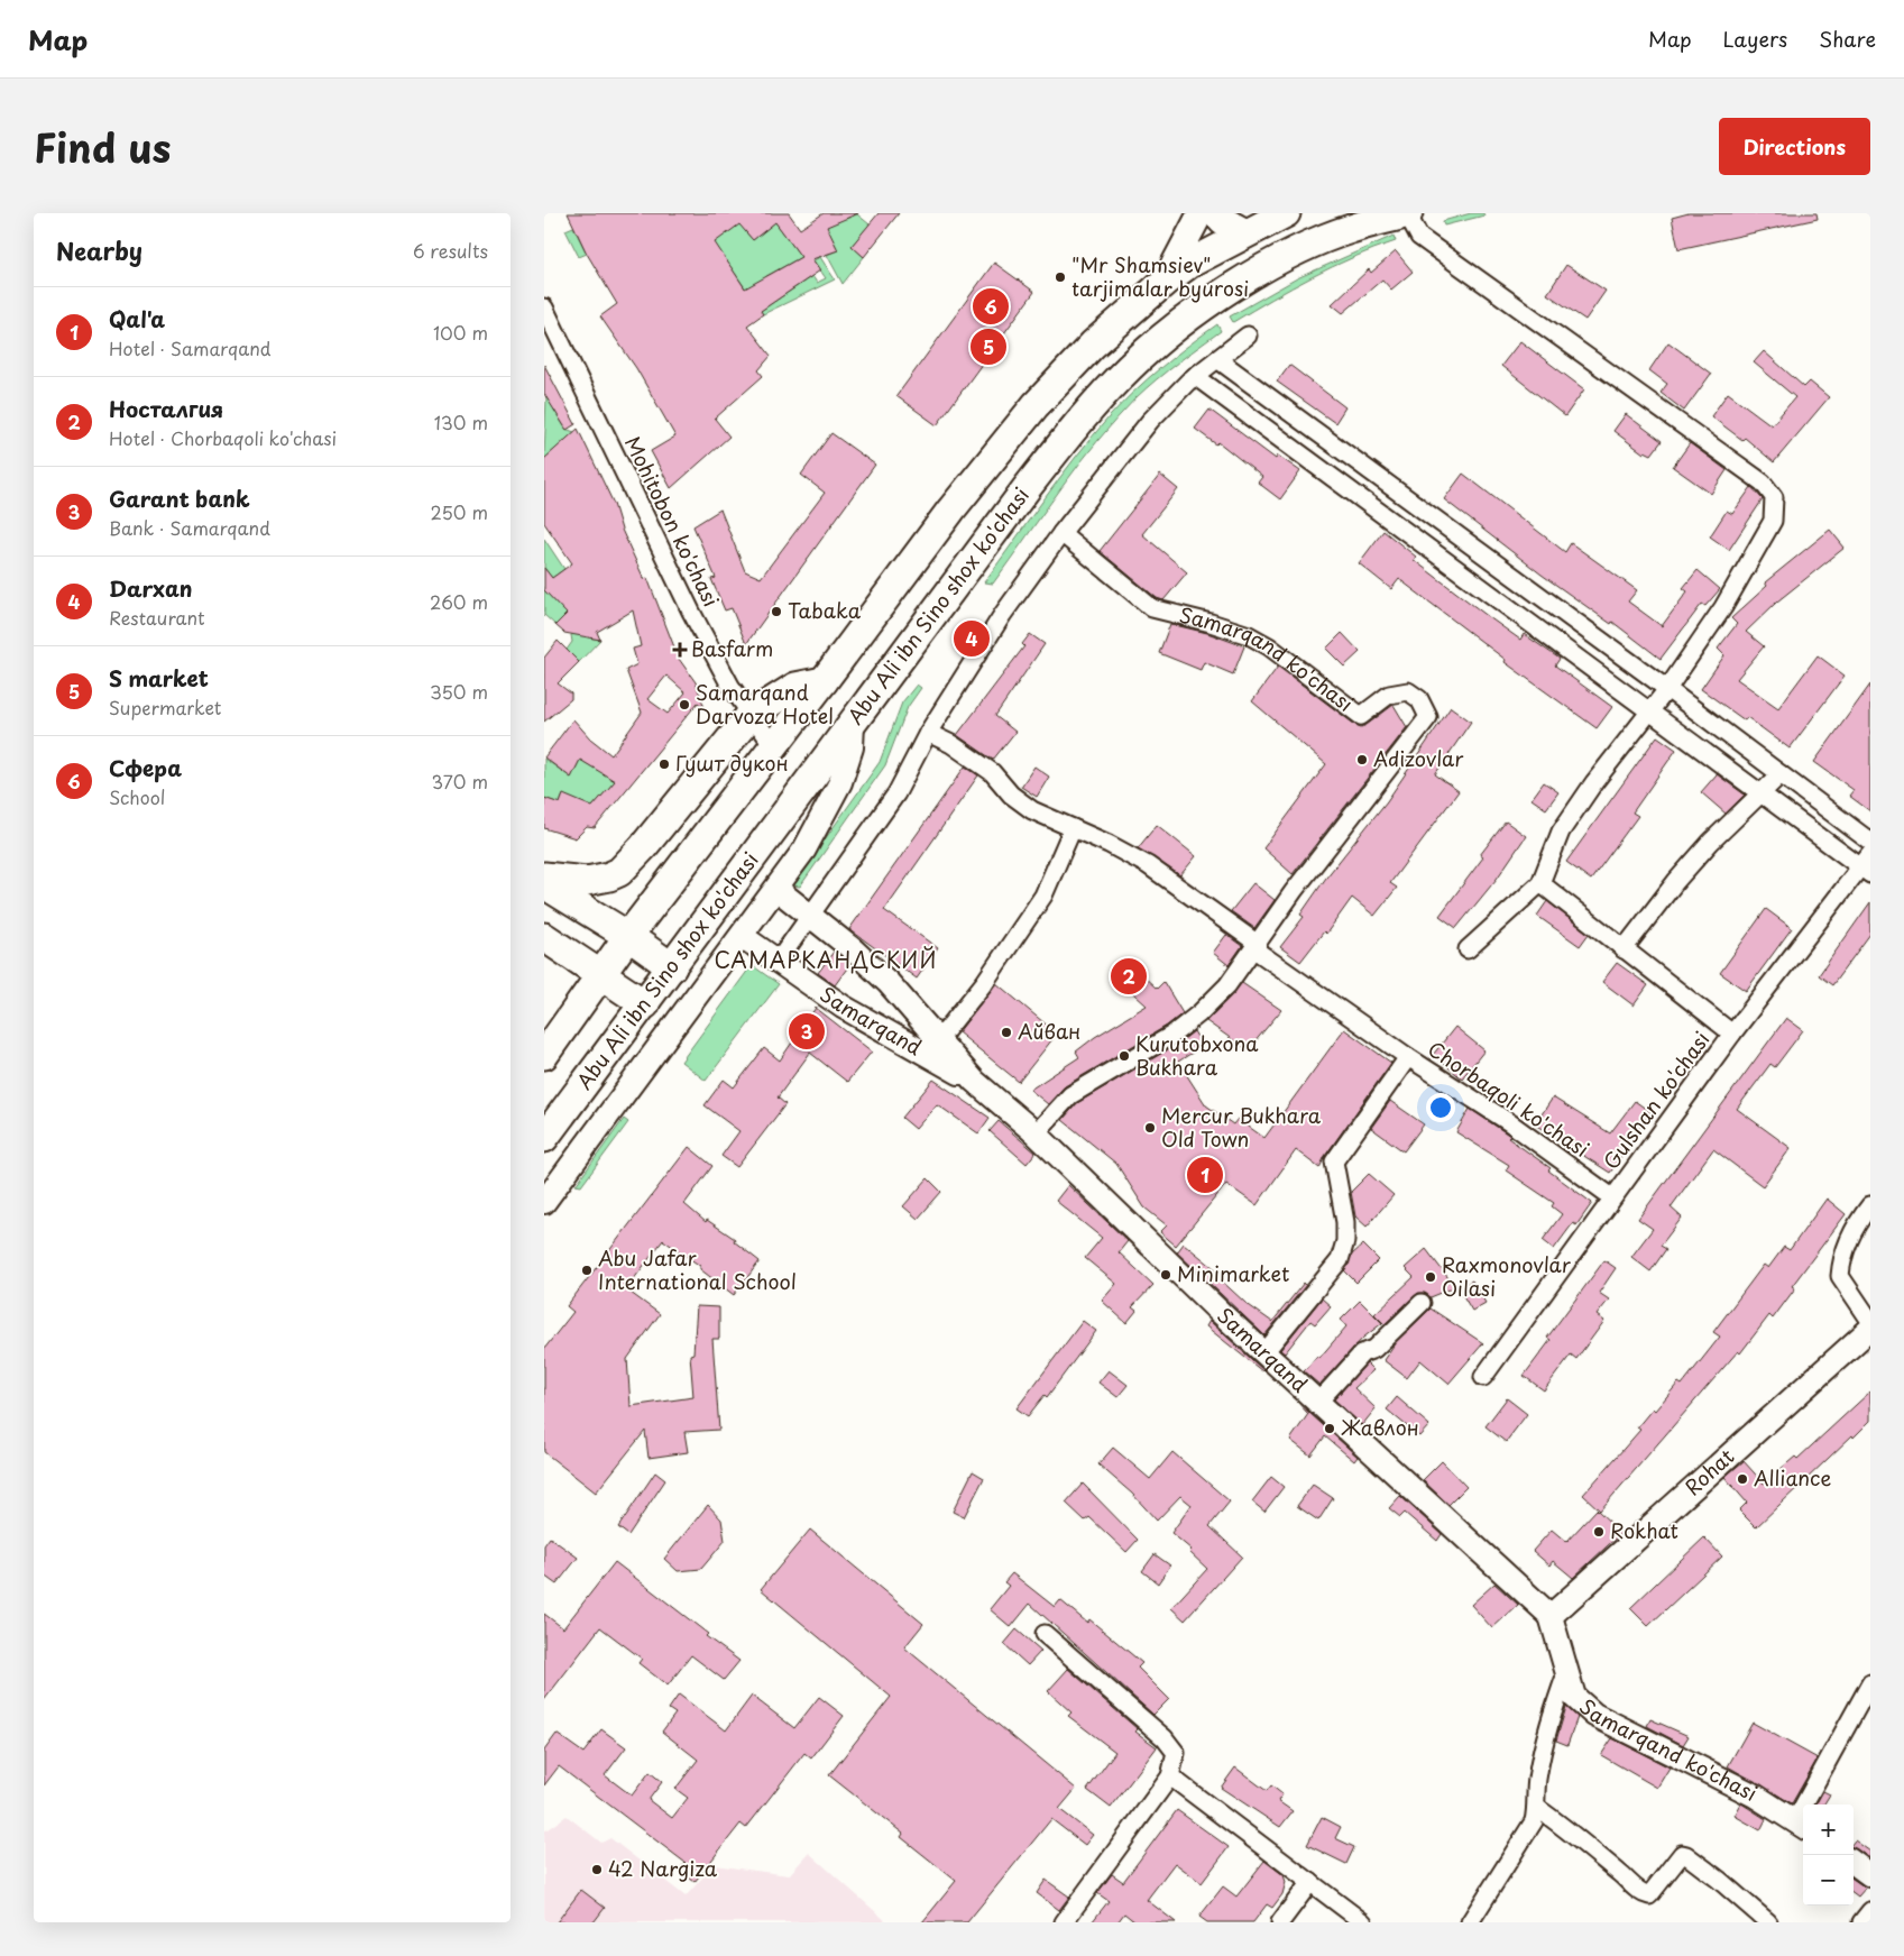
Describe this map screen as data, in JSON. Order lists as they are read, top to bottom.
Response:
{
  "streets": {
    "main road": ["Abu Ali ibn Sino shox ko'chasi"],
    "street": [
      "Mohitobon ko'chasi",
      "Samarqand ko'chasi",
      "Samarqand",
      "Chorbaqoli ko'chasi",
      "Gulshan ko'chasi",
      "Rohat"
    ]
  },
  "crossings": [
    ["Samarqand ko'chasi", "Samarqand"],
    ["Samarqand ko'chasi", "Chorbaqoli ko'chasi"],
    ["Samarqand ko'chasi", "Rohat"],
    ["Samarqand", "Chorbaqoli ko'chasi"],
    ["Samarqand", "Rohat"],
    ["Chorbaqoli ko'chasi", "Gulshan ko'chasi"]
  ],
  "districts": ["САМАРКАНДСКИЙ"],
  "places": {
    "other": [
      "\"Mr Shamsiev\" tarjimalar byurosi",
      "Tabaka",
      "Samarqand Darvoza Hotel",
      "Adizovlar",
      "Гушт дукон",
      "Айван",
      "Kurutobxona Bukhara",
      "Mercur Bukhara Old Town",
      "Abu Jafar International School",
      "Minimarket",
      "Raxmonovlar Oilasi",
      "Жавлон",
      "Alliance",
      "Rokhat",
      "42 Nargiza"
    ],
    "health": ["Basfarm"]
  },
  "page": {
    "header": "Map",
    "nav": ["Map", "Layers", "Share"],
    "title": "Find us",
    "buttons": "Directions",
    "heading": ["Nearby", "6 results"],
    "list": [
      {
        "mark": "1",
        "name": "Qal'a",
        "note": "Hotel · Samarqand",
        "value": "100 m"
      },
      {
        "mark": "2",
        "name": "Носталгия",
        "note": "Hotel · Chorbaqoli ko'chasi",
        "value": "130 m"
      },
      {
        "mark": "3",
        "name": "Garant bank",
        "note": "Bank · Samarqand",
        "value": "250 m"
      },
      {
        "mark": "4",
        "name": "Darxan",
        "note": "Restaurant",
        "value": "260 m"
      },
      {
        "mark": "5",
        "name": "S market",
        "note": "Supermarket",
        "value": "350 m"
      },
      {
        "mark": "6",
        "name": "Сфера",
        "note": "School",
        "value": "370 m"
      }
    ],
    "pins": [
      "6",
      "5",
      "4",
      "2",
      "3",
      "1"
    ],
    "map_buttons": ["+", "−"]
  }
}
